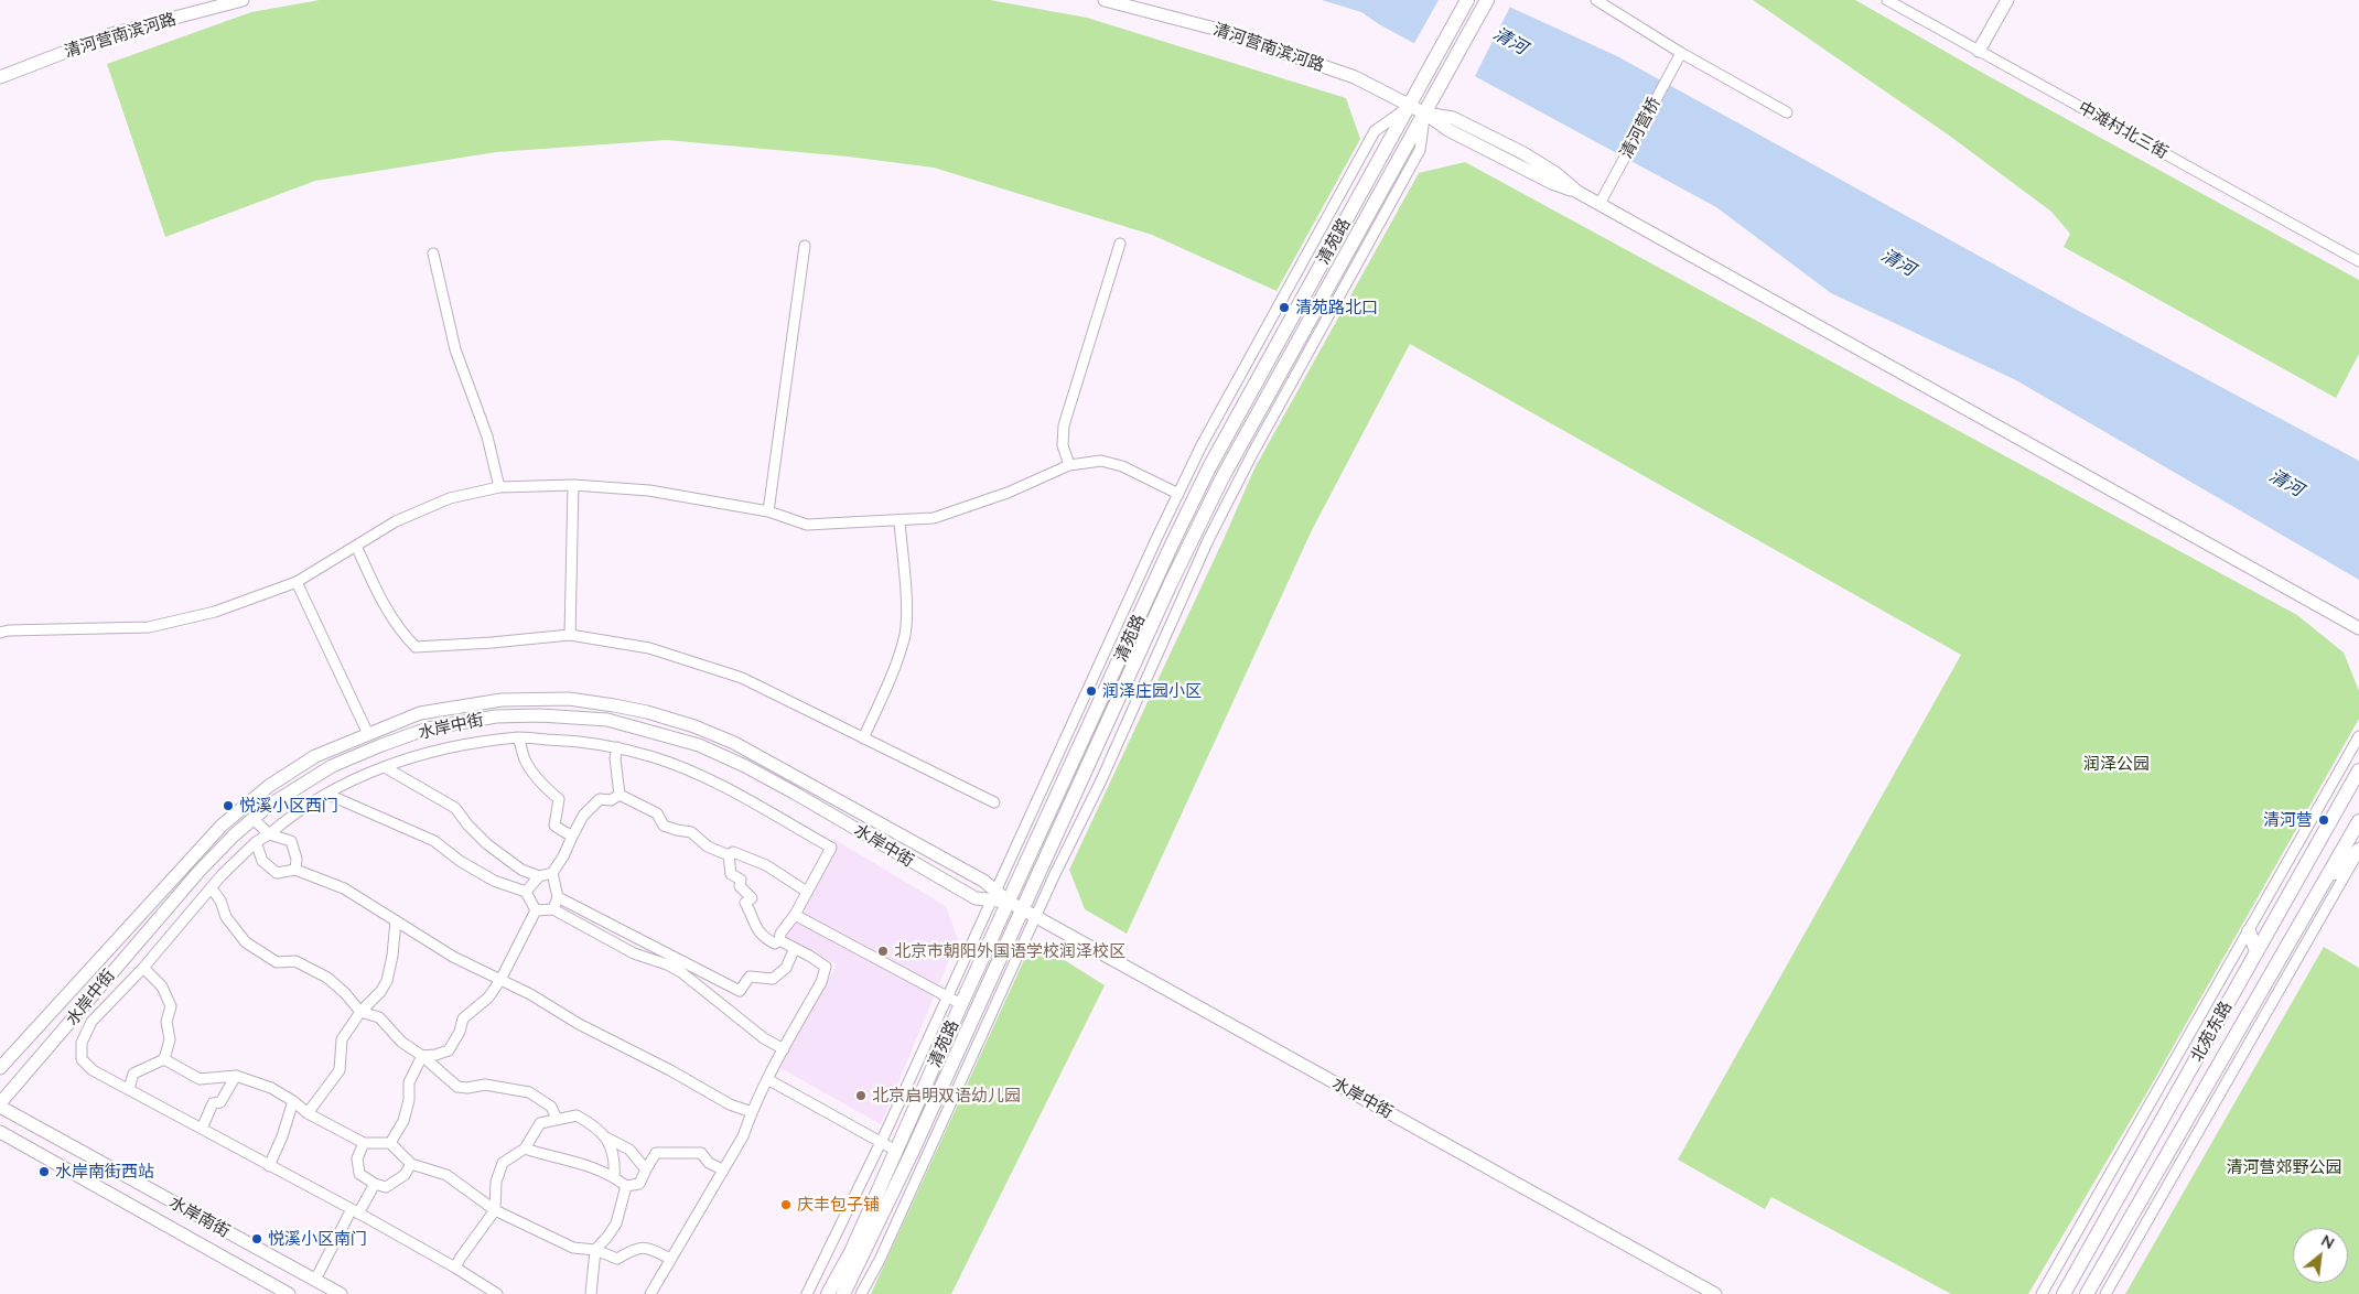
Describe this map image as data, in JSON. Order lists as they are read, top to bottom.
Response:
{
  "streets": {
    "main road": ["清苑路", "北苑东路"],
    "street": [
      "清河营南滨河路",
      "清河营桥",
      "中滩村北三街",
      "水岸中街",
      "水岸南街"
    ]
  },
  "crossings": [
    ["清河营南滨河路", "清苑路"],
    ["清苑路", "水岸中街"],
    ["水岸中街", "水岸南街"]
  ],
  "water": ["清河"],
  "parks": ["润泽公园", "清河营郊野公园"],
  "places": [
    "清苑路北口",
    "润泽庄园小区",
    "悦溪小区西门",
    "清河营",
    "北京市朝阳外国语学校润泽校区",
    "北京启明双语幼儿园",
    "水岸南街西站",
    "庆丰包子铺",
    "悦溪小区南门"
  ],
  "north": "top right"
}
